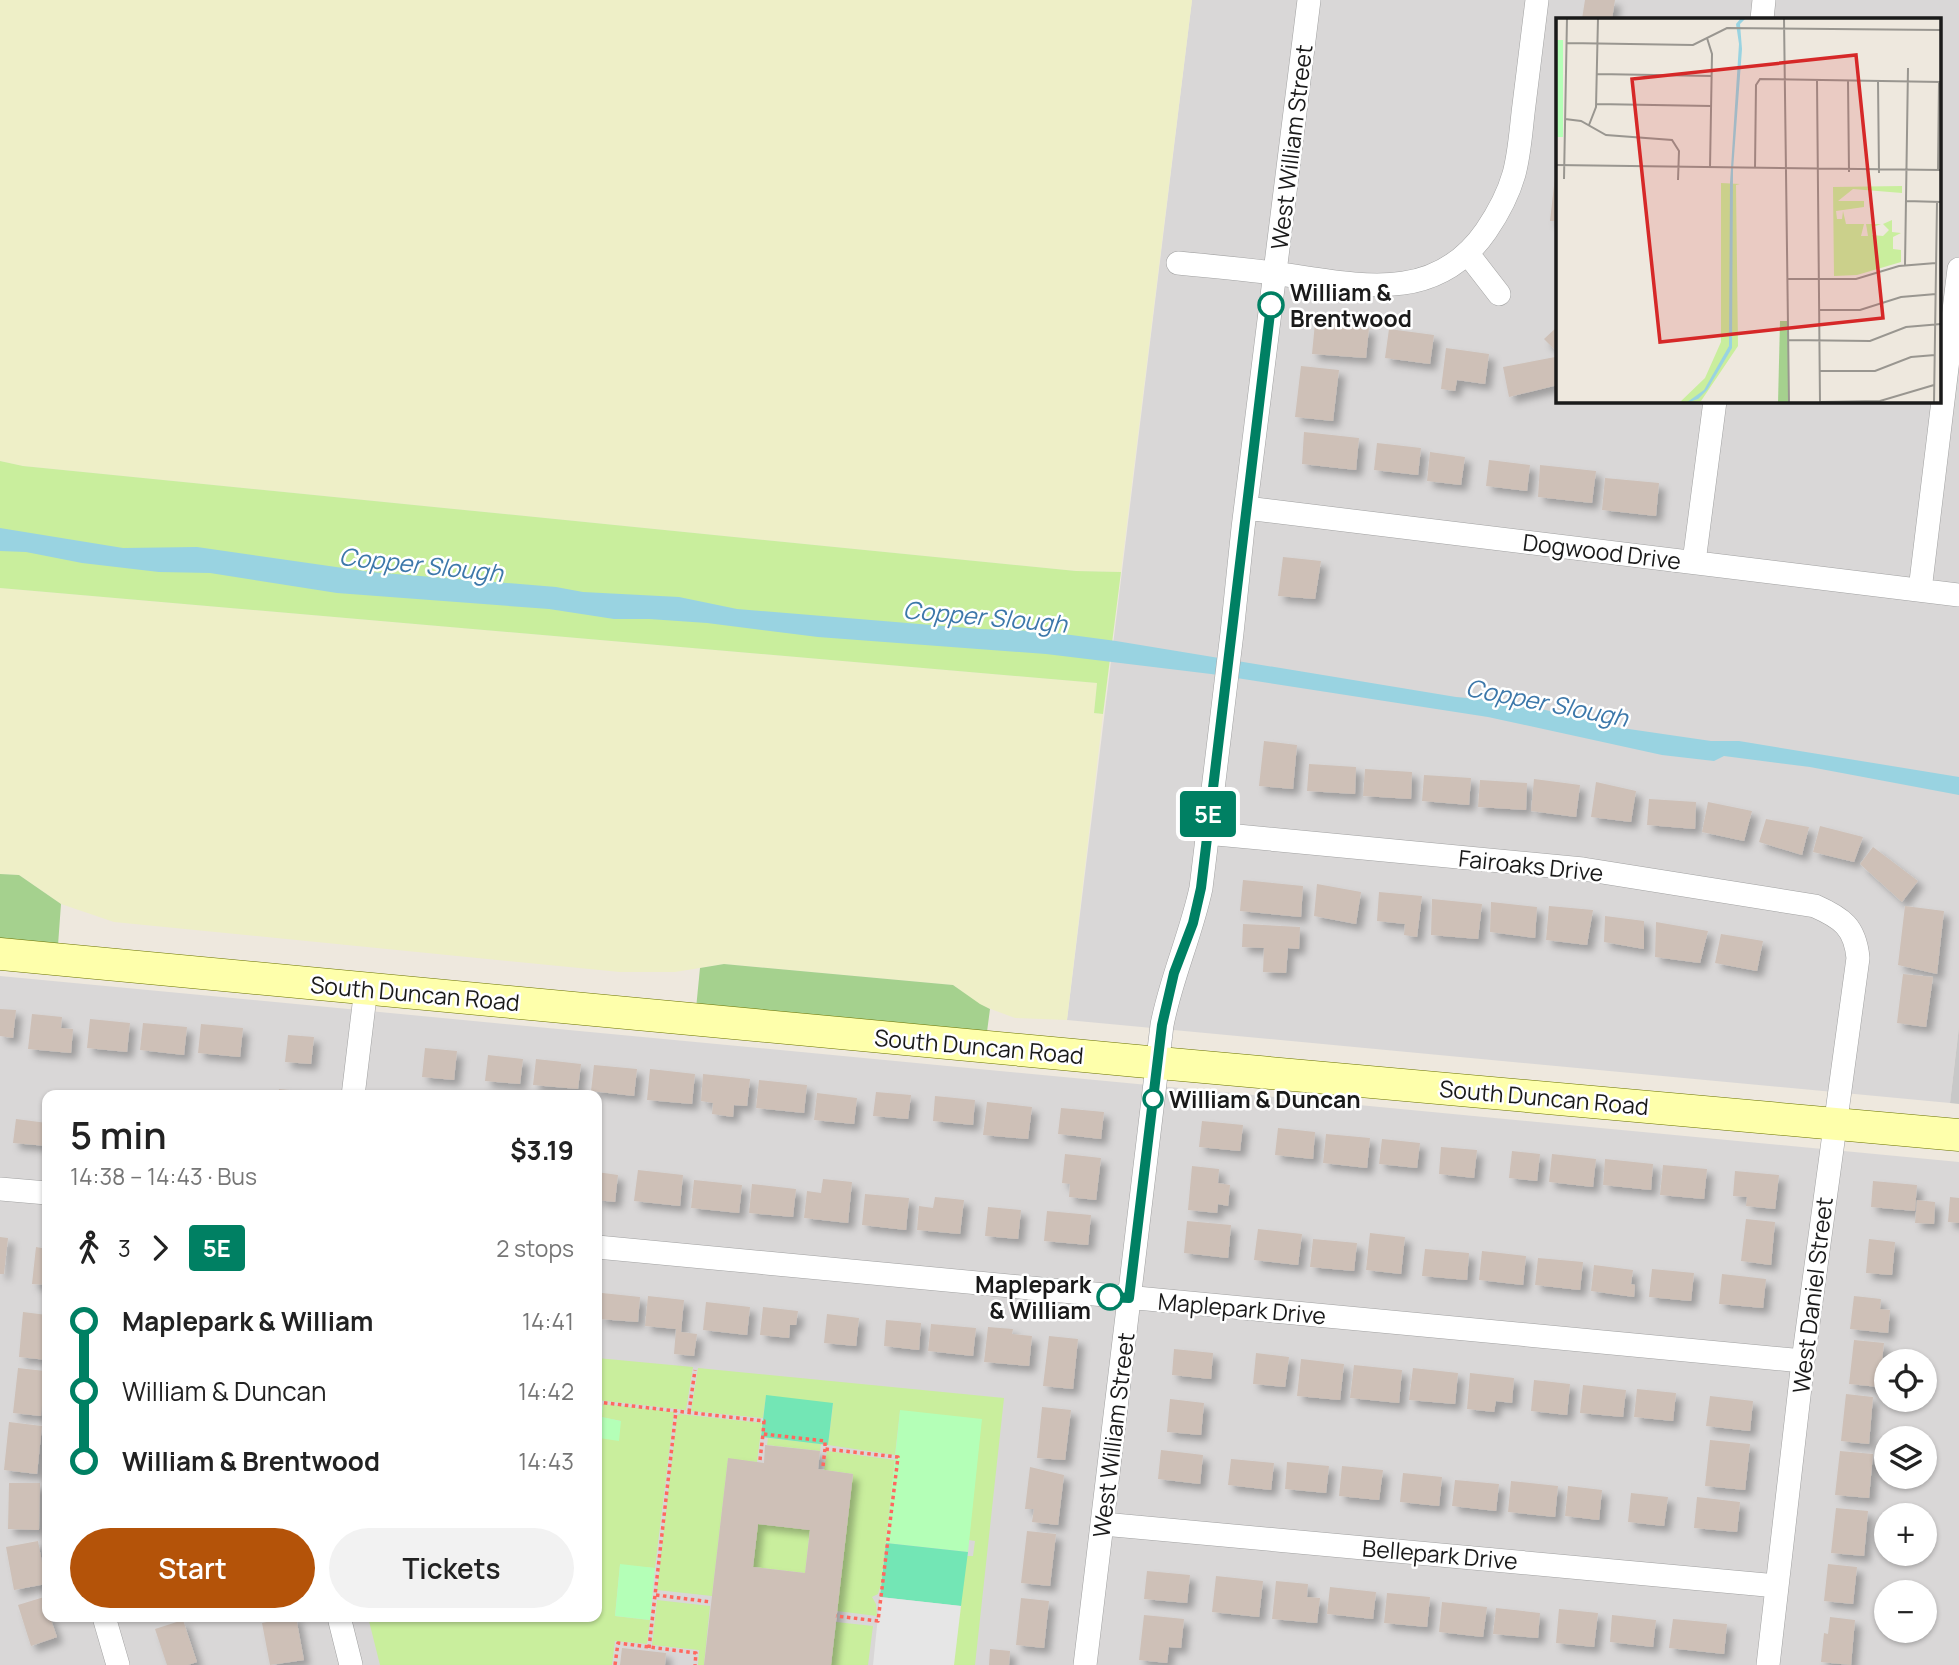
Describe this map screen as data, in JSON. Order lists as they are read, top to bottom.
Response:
{
  "streets": {
    "main road": ["South Duncan Road"],
    "street": [
      "West William Street",
      "Dogwood Drive",
      "Fairoaks Drive",
      "West Daniel Street",
      "Maplepark Drive",
      "Bellepark Drive"
    ]
  },
  "crossings": [
    ["West William Street", "Dogwood Drive"],
    ["West William Street", "Fairoaks Drive"],
    ["West William Street", "South Duncan Road"],
    ["West William Street", "Maplepark Drive"],
    ["West William Street", "Bellepark Drive"],
    ["Fairoaks Drive", "West Daniel Street"],
    ["South Duncan Road", "West Daniel Street"],
    ["West Daniel Street", "Maplepark Drive"],
    ["West Daniel Street", "Bellepark Drive"]
  ],
  "water": ["Copper Slough"],
  "places": ["William & Brentwood", "William & Duncan", "Maplepark & William"],
  "lines": ["bus line 5E"],
  "page": {
    "on_map": "5E",
    "heading": ["5 min", "14:38 – 14:43 · Bus", "$3.19"],
    "legs": ["3", "5E", "2 stops"],
    "list": [
      {
        "name": "Maplepark & William",
        "value": "14:41"
      },
      {
        "name": "William & Duncan",
        "value": "14:42"
      },
      {
        "name": "William & Brentwood",
        "value": "14:43"
      }
    ],
    "map_buttons": ["+", "−"],
    "buttons": ["Start", "Tickets"]
  }
}
